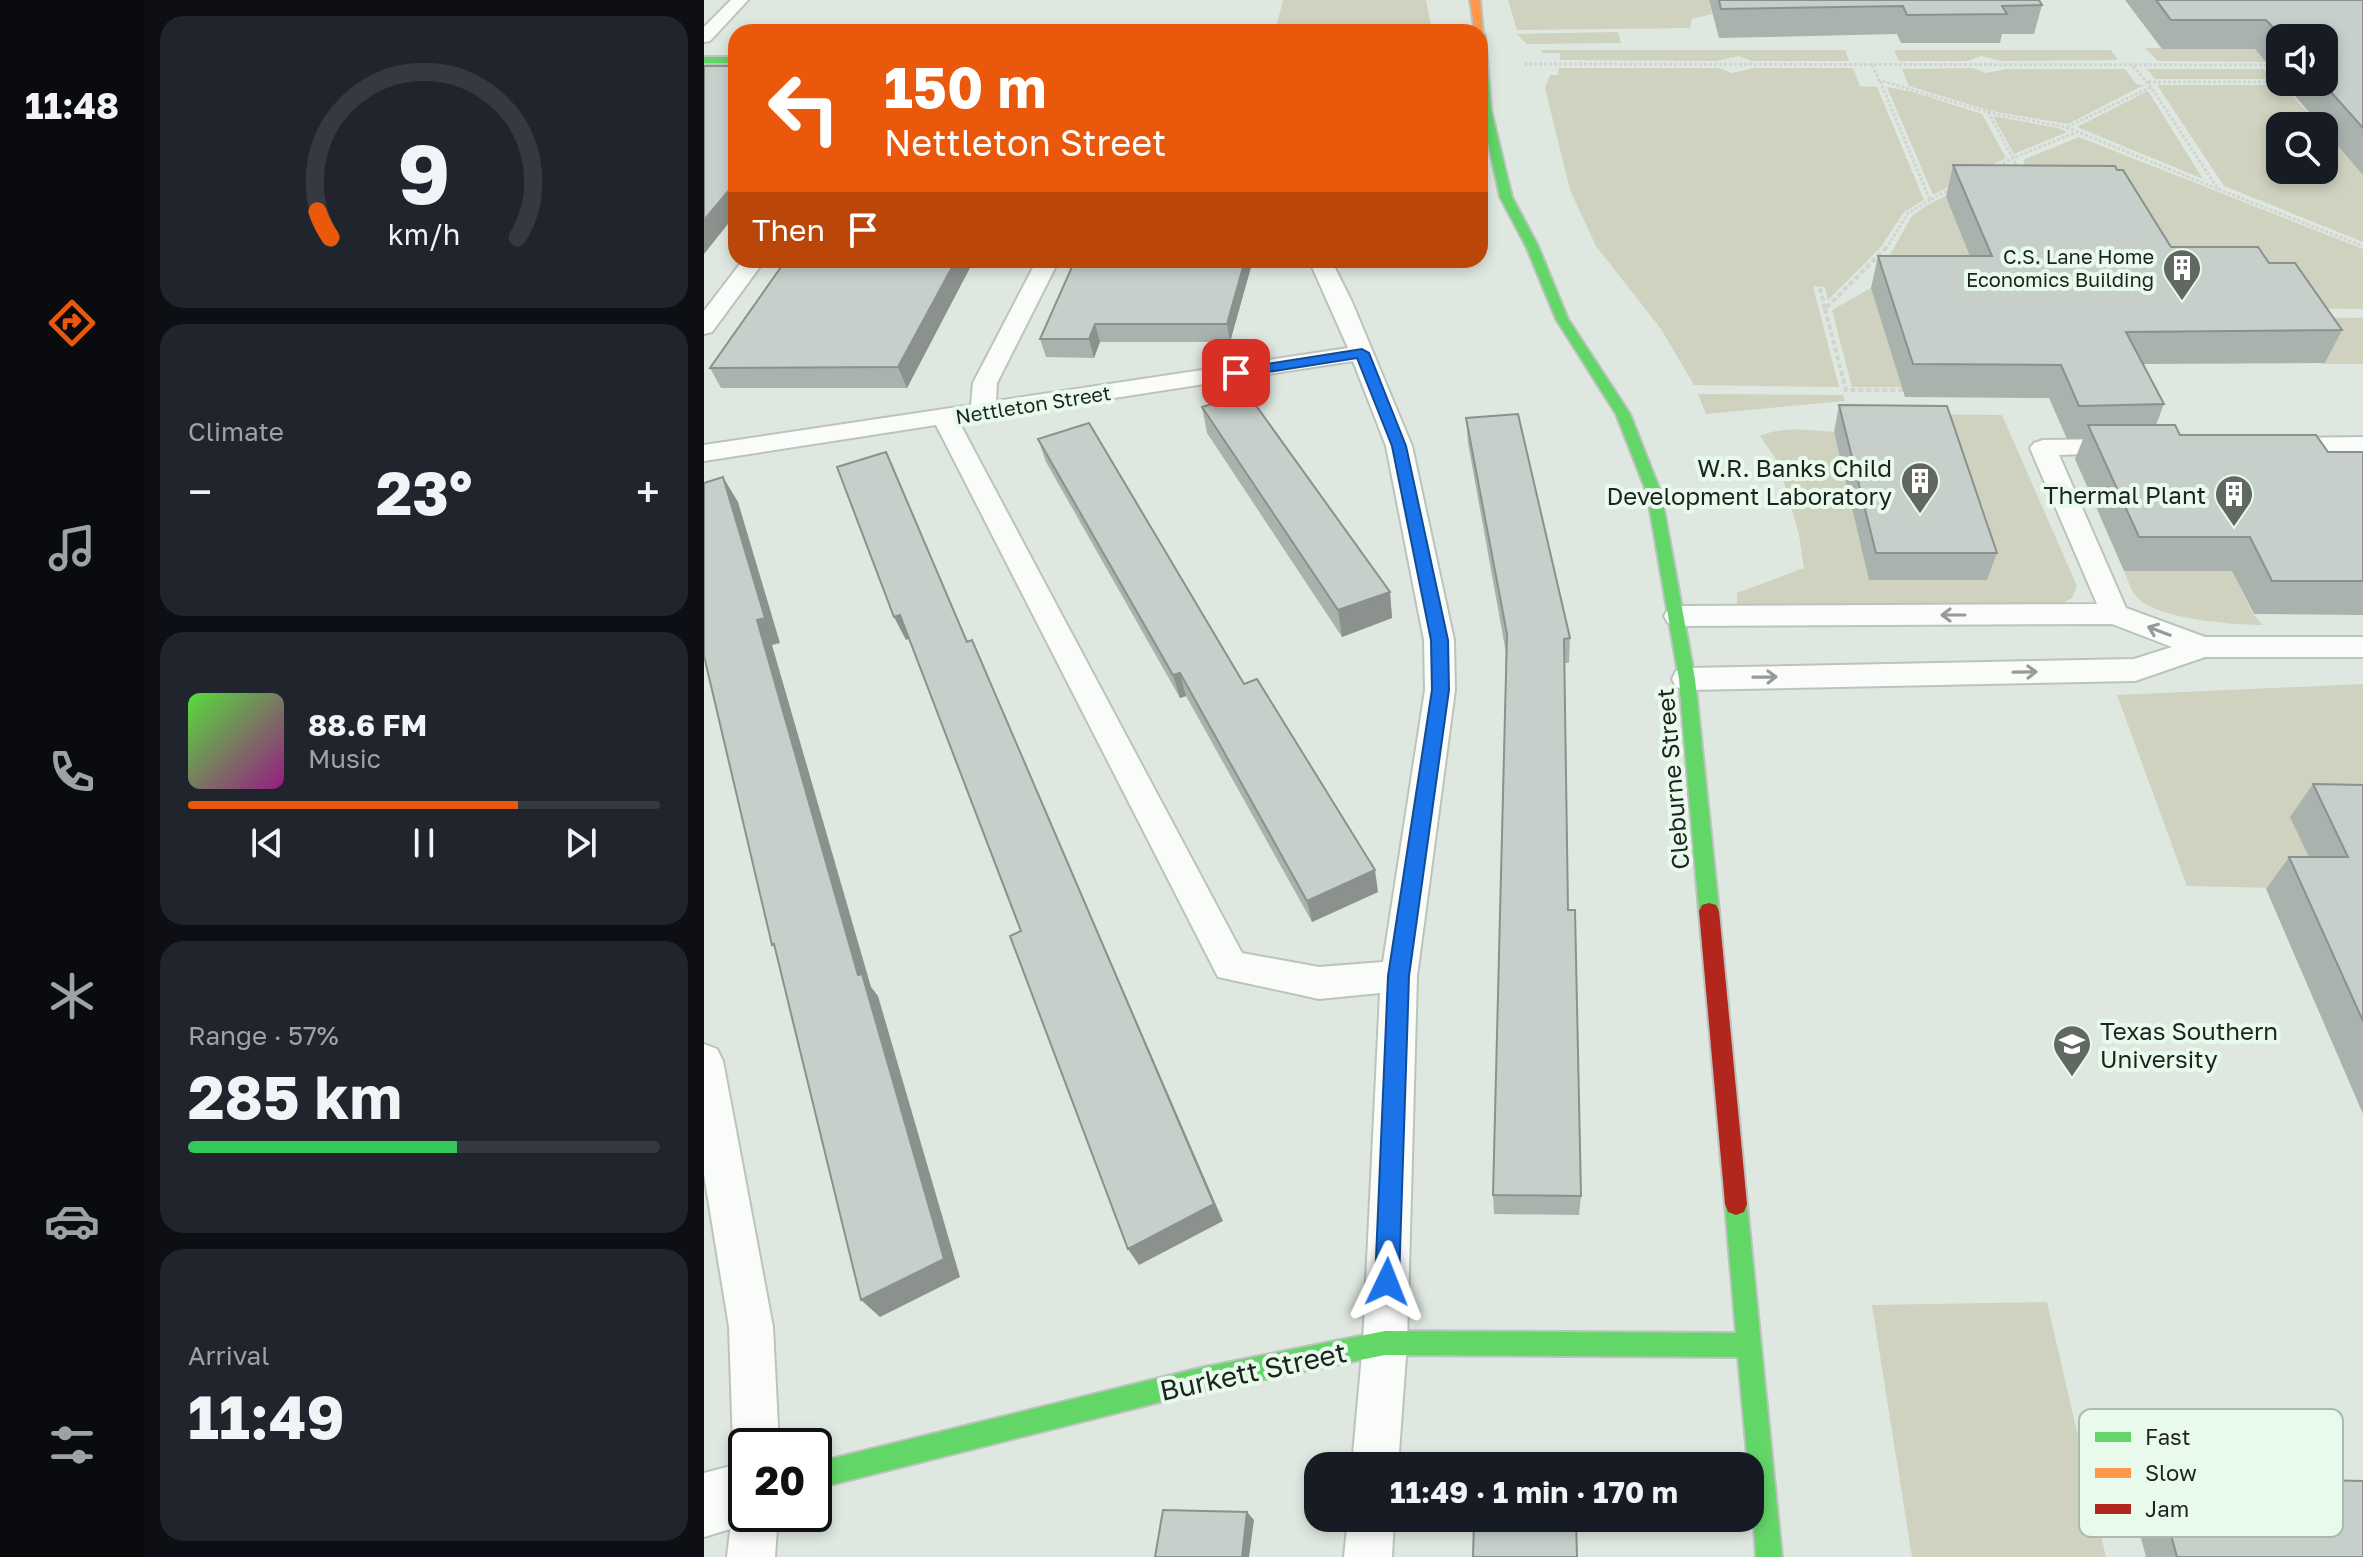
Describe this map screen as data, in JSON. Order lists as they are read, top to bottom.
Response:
{
  "streets": {
    "main road": ["Cleburne Street", "Burkett Street"],
    "lane": ["Nettleton Street"]
  },
  "crossings": [
    ["Cleburne Street", "Burkett Street"]
  ],
  "places": {
    "building": ["C.S. Lane Home Economics Building", "W.R. Banks Child Development Laboratory", "Thermal Plant"],
    "school or university": ["Texas Southern University"]
  },
  "legend": ["Fast", "Slow", "Jam"],
  "page": {
    "tabs": "11:48",
    "turn": ["150 m", "Nettleton Street"],
    "then": "Then",
    "tile": [
      "Climate",
      ["Range · 57%", "285 km"],
      ["Arrival", "11:49"]
    ],
    "heat": ["−", "23°", "+"],
    "song": ["88.6 FM", "Music"],
    "limit": "20",
    "trip": "11:49 · 1 min · 170 m",
    "gauge": ["9", "km/h"]
  }
}
